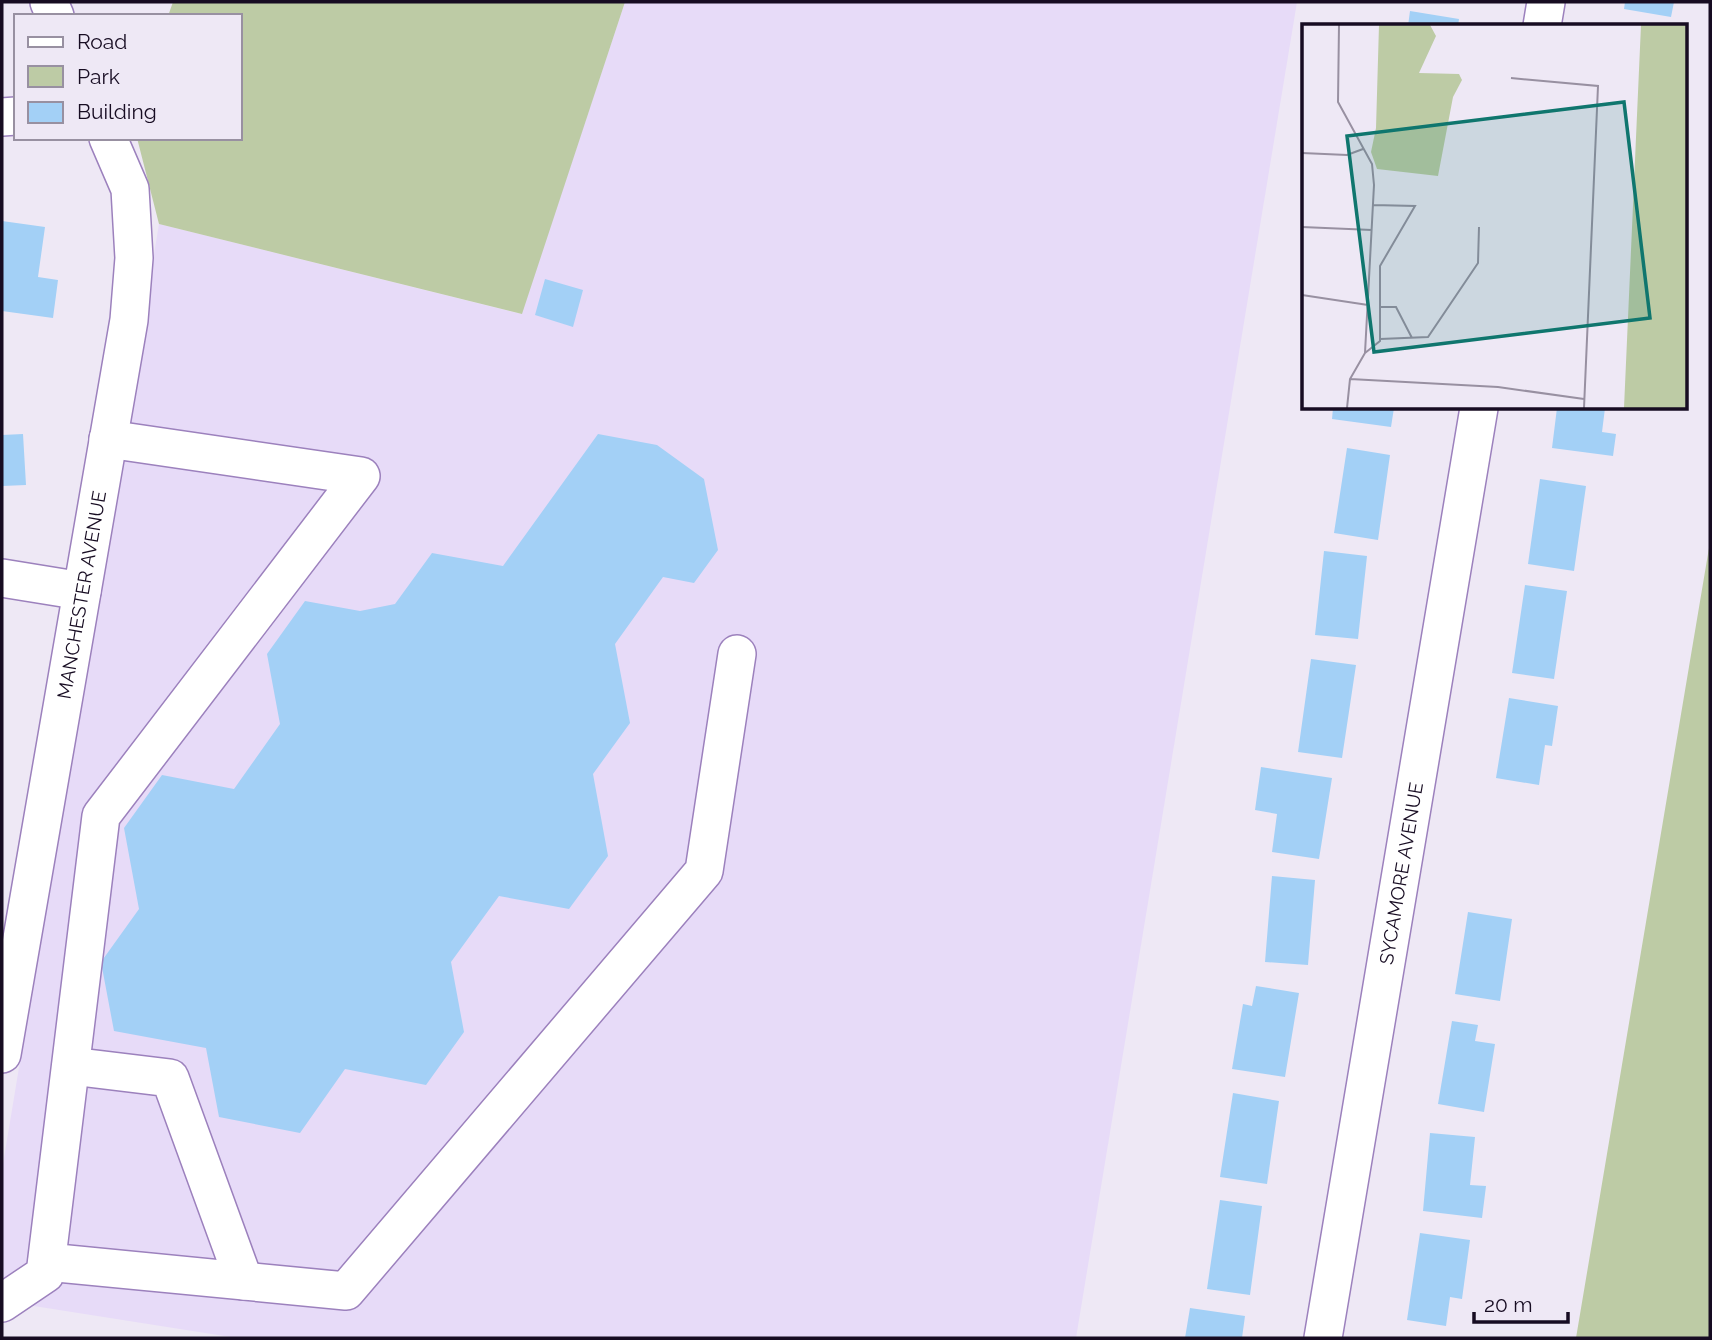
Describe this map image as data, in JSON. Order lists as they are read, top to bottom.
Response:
{
  "streets": {
    "street": ["MANCHESTER AVENUE", "SYCAMORE AVENUE"]
  },
  "legend": ["Road", "Park", "Building"],
  "scale_bar": "20 m"
}
